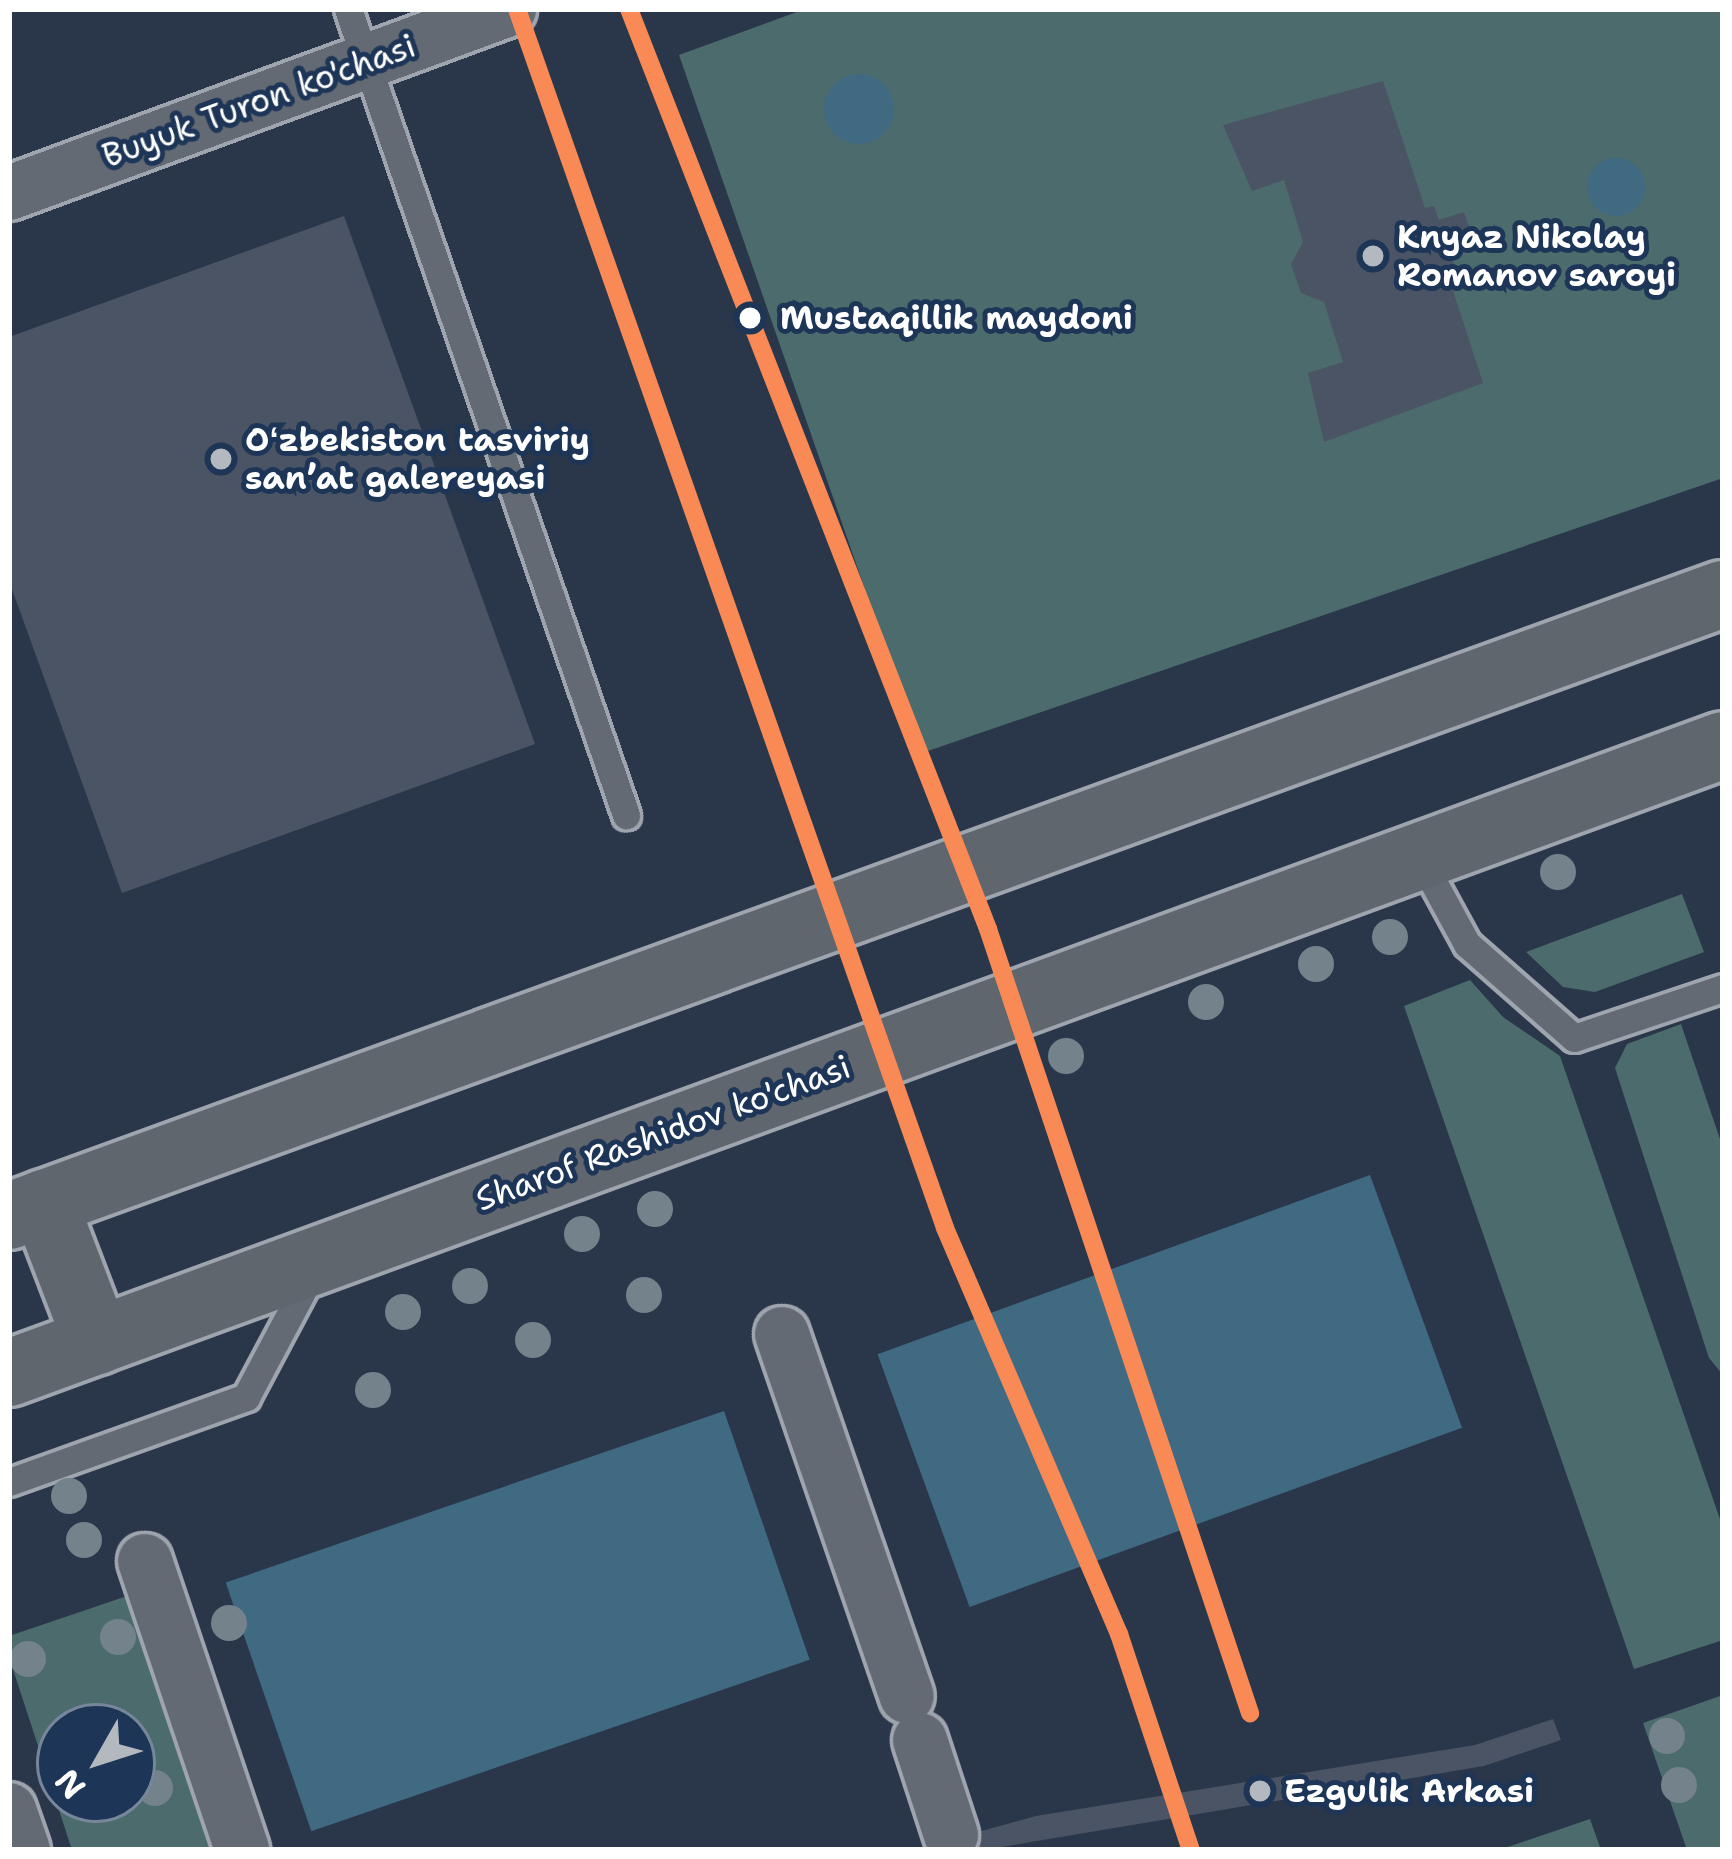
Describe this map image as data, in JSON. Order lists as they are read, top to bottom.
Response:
{
  "streets": {
    "main road": ["Sharof Rashidov ko'chasi"],
    "street": ["Buyuk Turon ko'chasi"]
  },
  "places": [
    "Knyaz Nikolay Romanov saroyi",
    "Mustaqillik maydoni",
    "Oʻzbekiston tasviriy sanʼat galereyasi",
    "Ezgulik Arkasi"
  ],
  "north": "bottom left"
}
